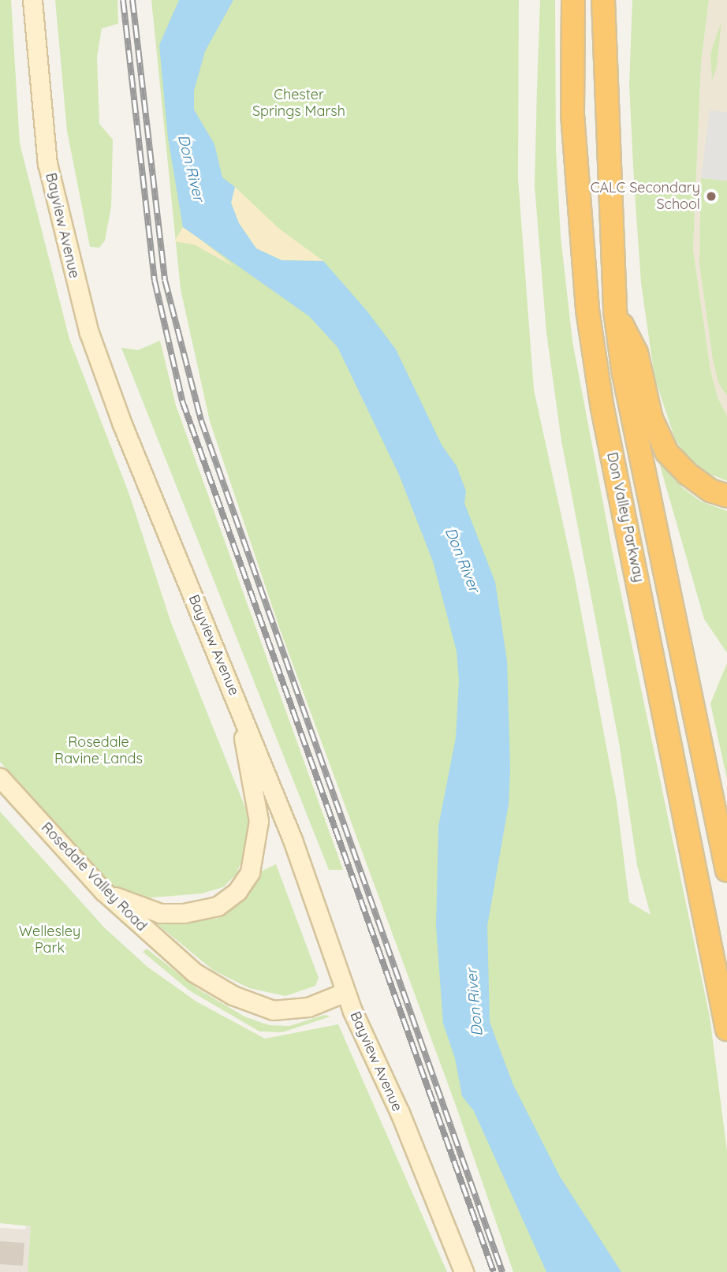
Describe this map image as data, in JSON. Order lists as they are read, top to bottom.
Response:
{
  "streets": {
    "highway": ["Don Valley Parkway"],
    "main road": ["Bayview Avenue", "Rosedale Valley Road"]
  },
  "crossings": [
    ["Bayview Avenue", "Rosedale Valley Road"]
  ],
  "water": ["Don River"],
  "parks": ["Chester Springs Marsh", "Rosedale Ravine Lands", "Wellesley Park"],
  "places": ["CALC Secondary School"]
}
